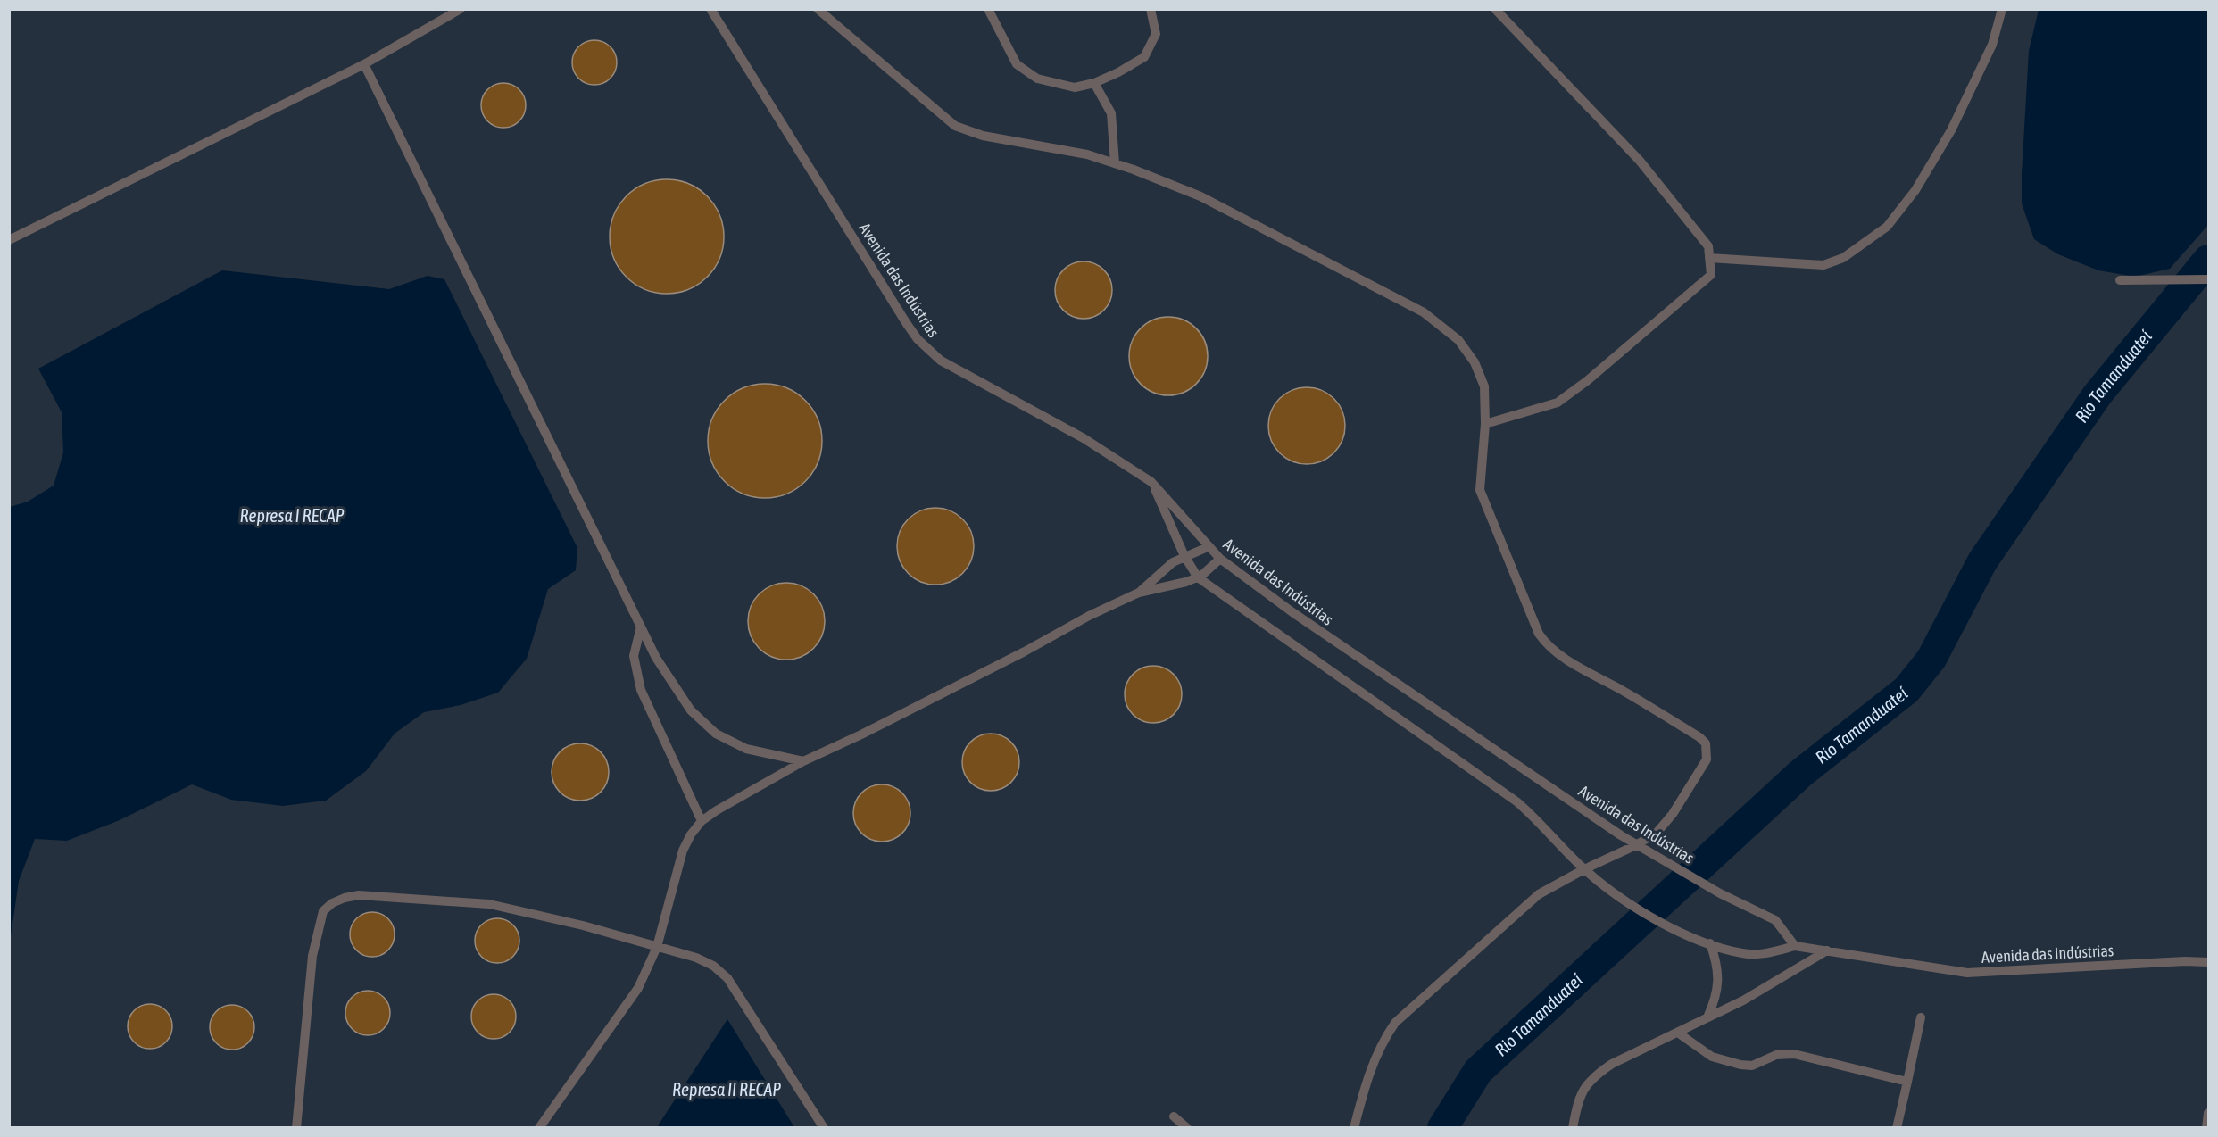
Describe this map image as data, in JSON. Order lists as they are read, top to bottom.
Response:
{
  "streets": {
    "lane": ["Avenida das Indústrias"]
  },
  "water": ["Rio Tamanduateí", "Represa I RECAP", "Represa II RECAP"]
}
